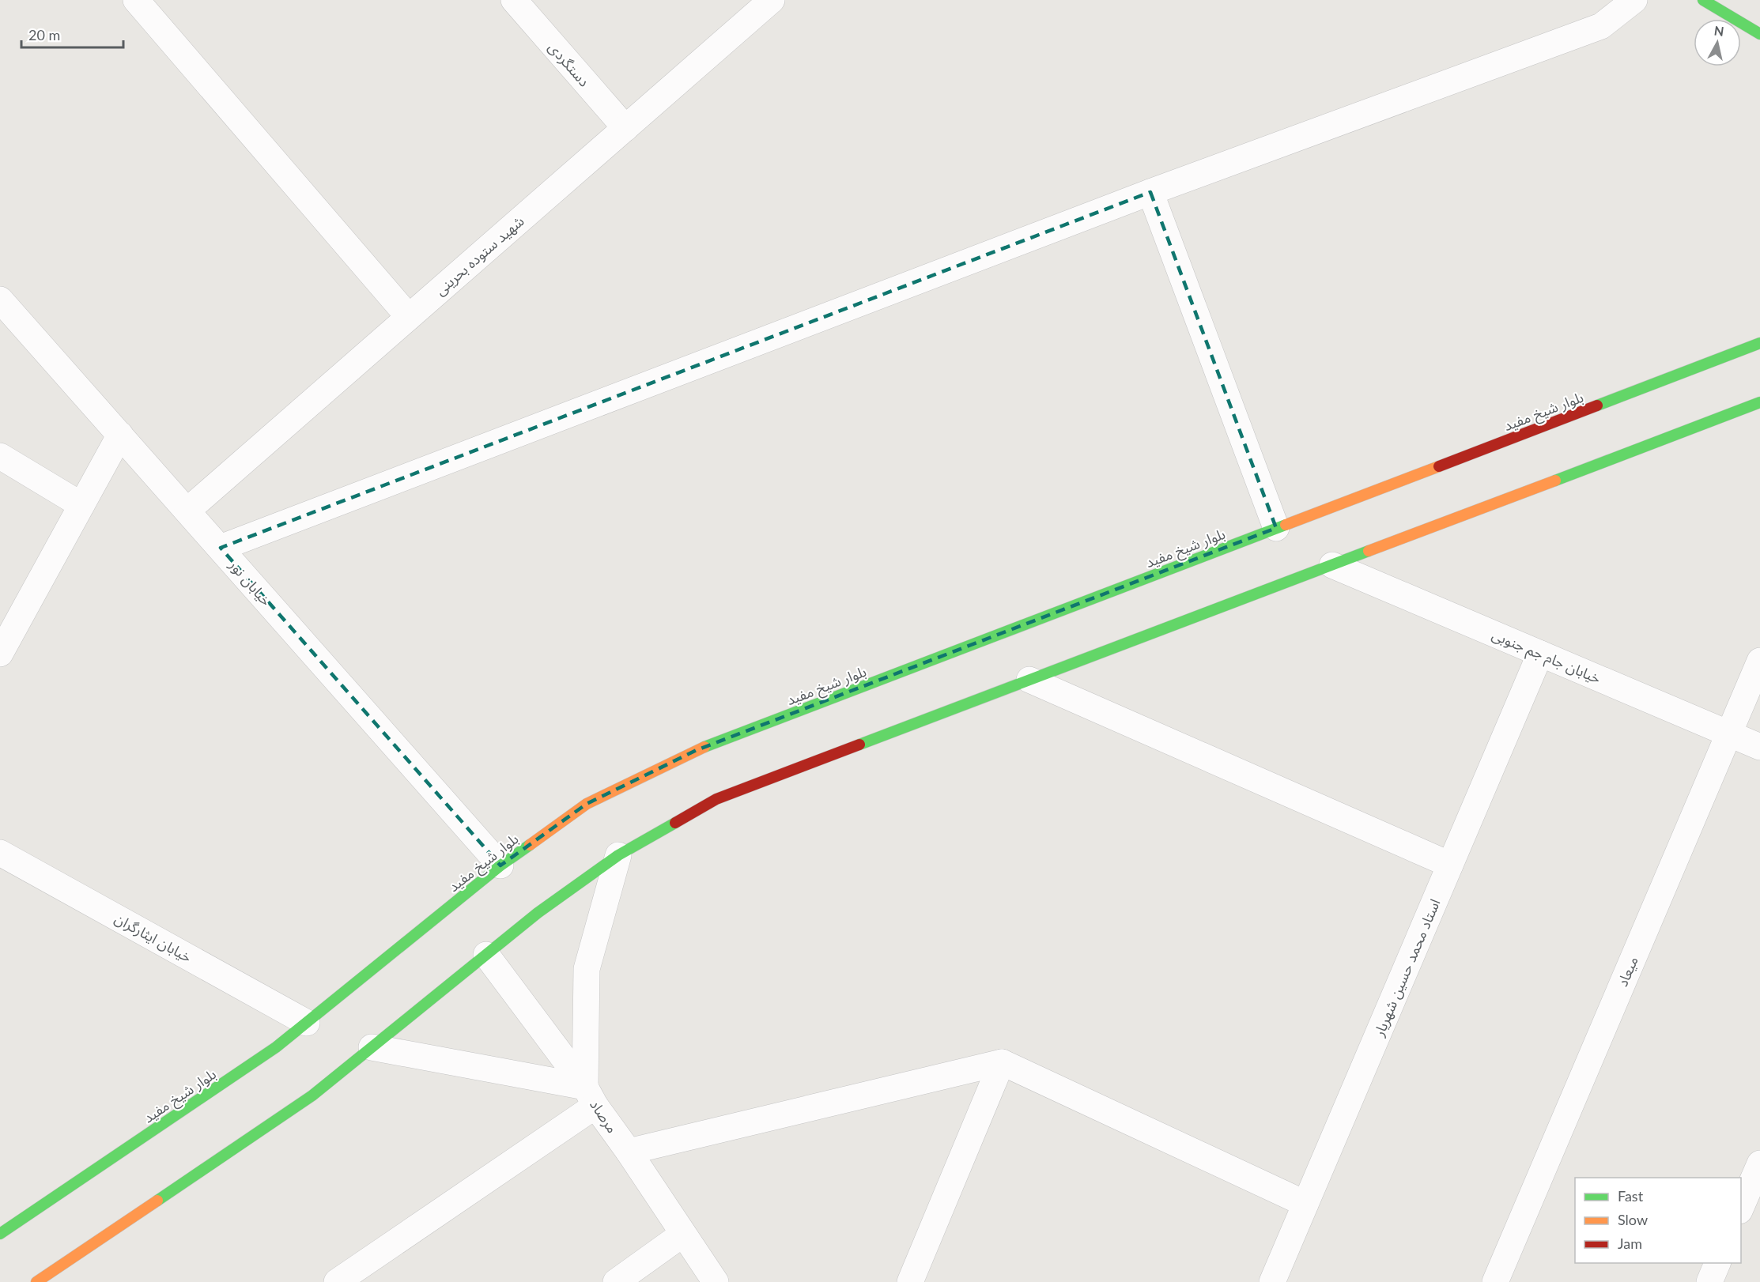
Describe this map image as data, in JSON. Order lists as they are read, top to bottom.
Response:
{
  "streets": {
    "street": [
      "دستگردی",
      "شهید ستوده بحرینی",
      "بلوار شیخ مفید",
      "خیابان نور",
      "خیابان جام جم جنوبی",
      "خیابان ایثارگران",
      "استاد محمد حسین شهریار",
      "میعاد",
      "مرصاد"
    ]
  },
  "crossings": [
    ["دستگردی", "شهید ستوده بحرینی"],
    ["شهید ستوده بحرینی", "خیابان نور"],
    ["بلوار شیخ مفید", "خیابان نور"],
    ["بلوار شیخ مفید", "خیابان ایثارگران"],
    ["خیابان جام جم جنوبی", "استاد محمد حسین شهریار"],
    ["خیابان جام جم جنوبی", "میعاد"]
  ],
  "legend": ["Fast", "Slow", "Jam"],
  "scale_bar": "20 m",
  "north": "top"
}
